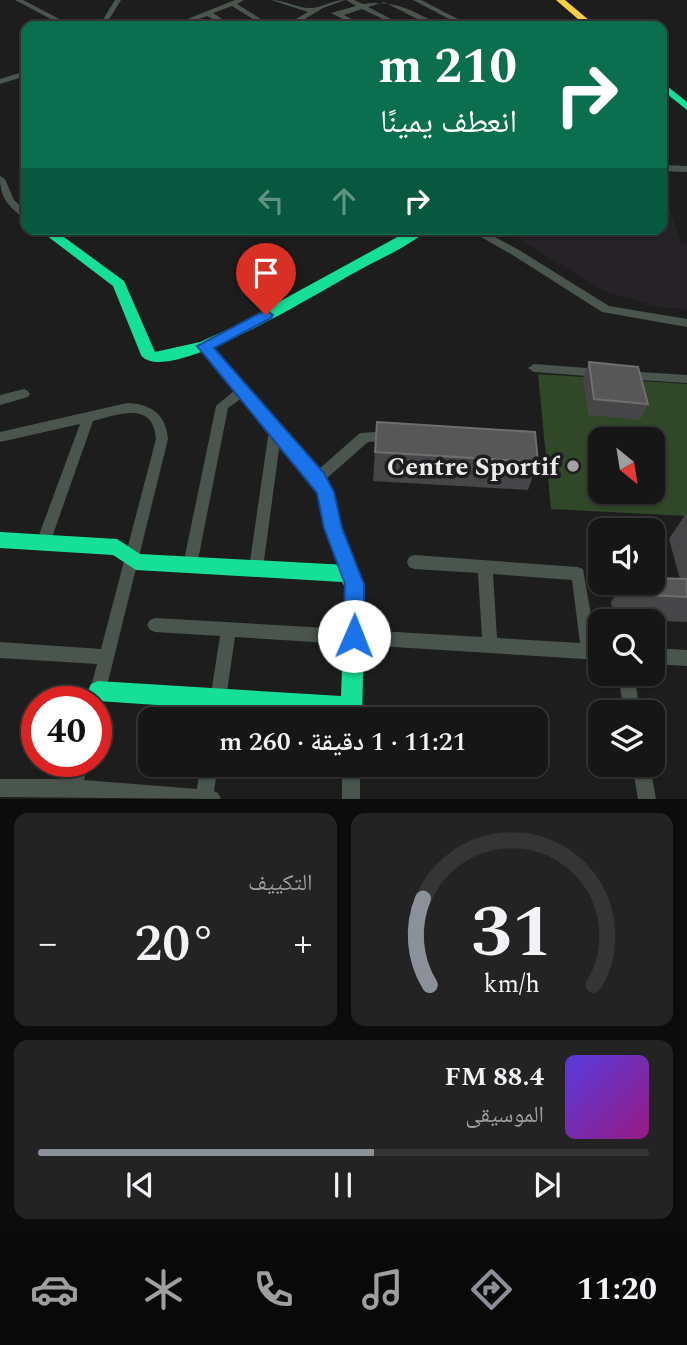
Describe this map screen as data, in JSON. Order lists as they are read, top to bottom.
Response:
{
  "places": ["Centre Sportif"],
  "north": "bottom right",
  "page": {
    "turn": ["210 m", "انعطف يمينًا"],
    "limit": "40",
    "trip": "11:21 · 1 دقيقة · 260 m",
    "tile": "التكييف",
    "heat": ["−", "20°", "+"],
    "song": ["88.4 FM", "الموسيقى"],
    "tabs": "11:20",
    "gauge": ["31", "km/h"]
  }
}
